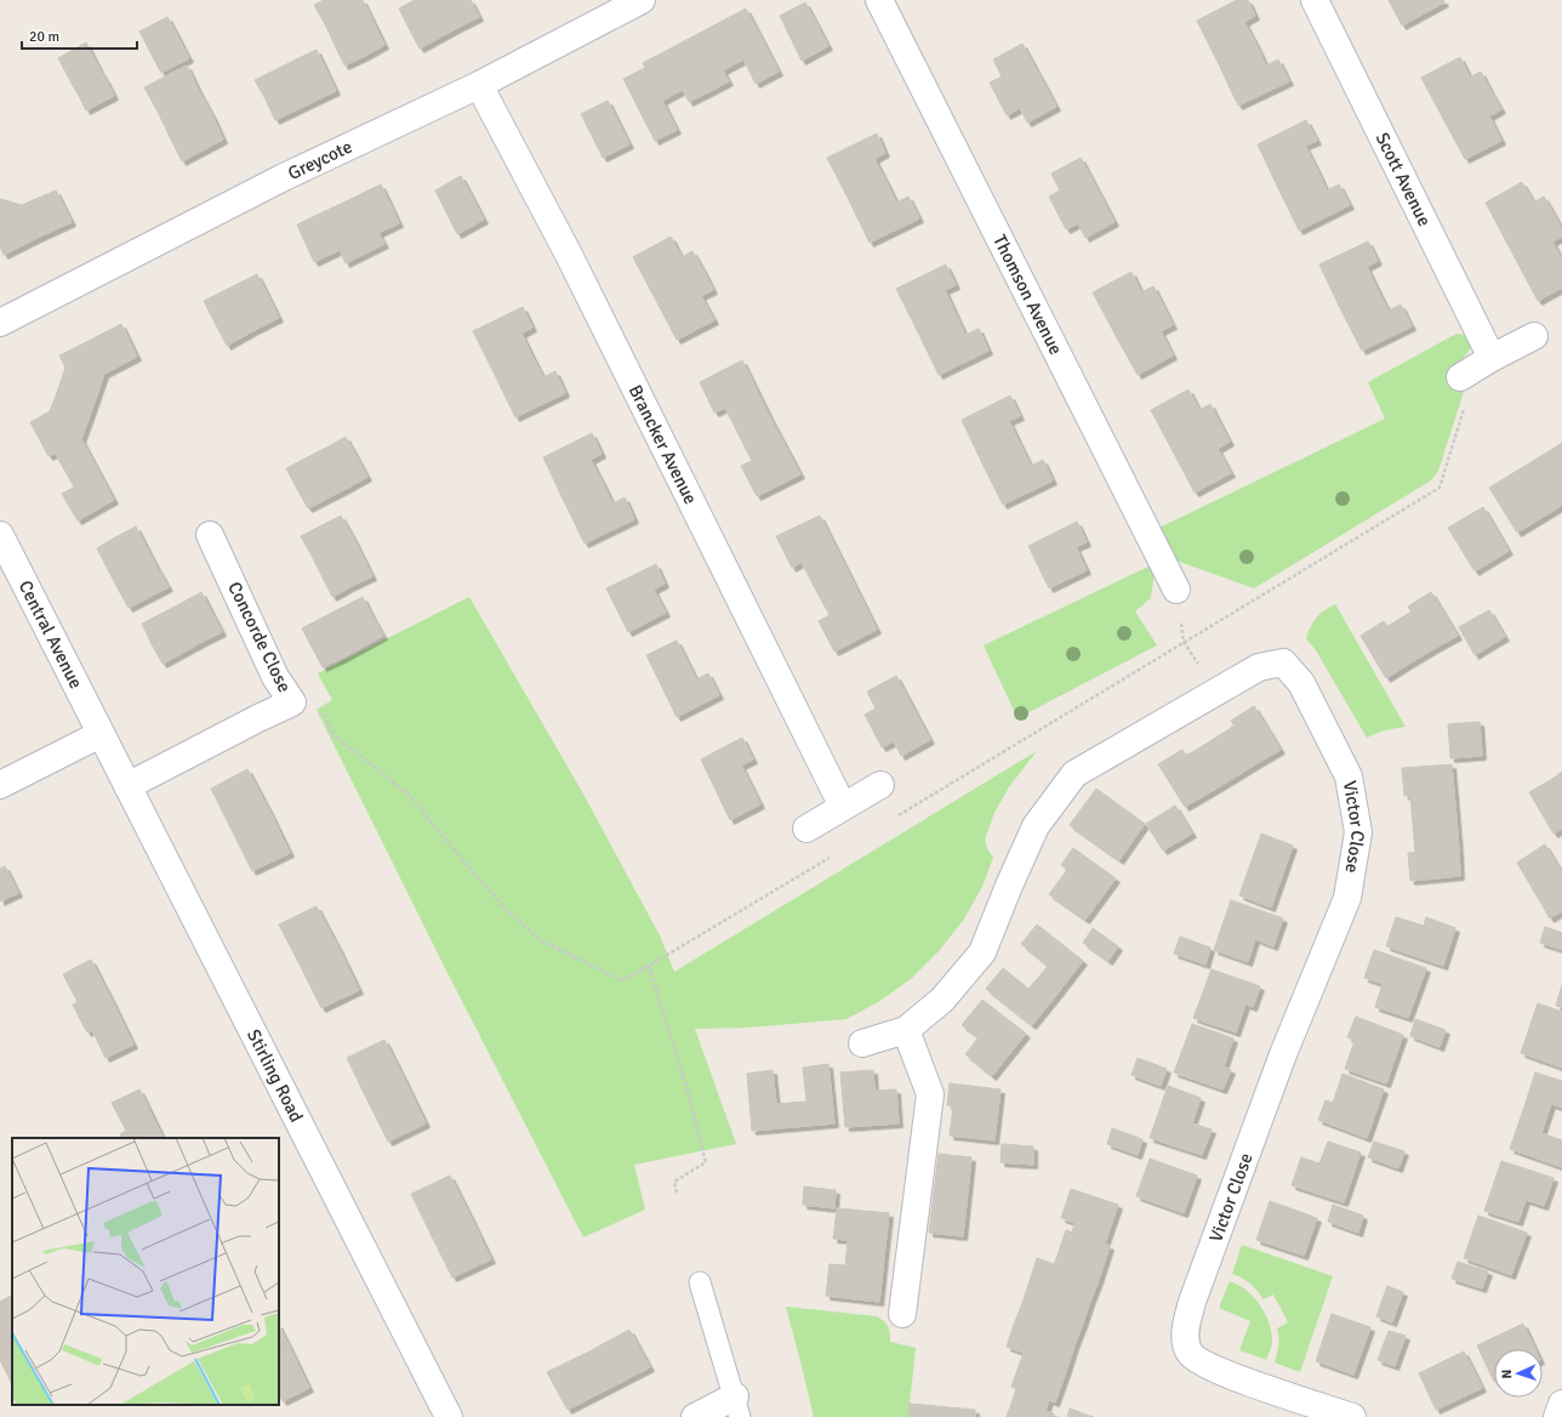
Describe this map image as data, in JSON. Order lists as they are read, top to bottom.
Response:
{
  "streets": {
    "street": [
      "Greycote",
      "Scott Avenue",
      "Thomson Avenue",
      "Brancker Avenue",
      "Central Avenue",
      "Concorde Close",
      "Victor Close",
      "Stirling Road"
    ]
  },
  "crossings": [
    ["Greycote", "Brancker Avenue"],
    ["Central Avenue", "Stirling Road"],
    ["Concorde Close", "Stirling Road"]
  ],
  "scale_bar": "20 m",
  "north": "left"
}
